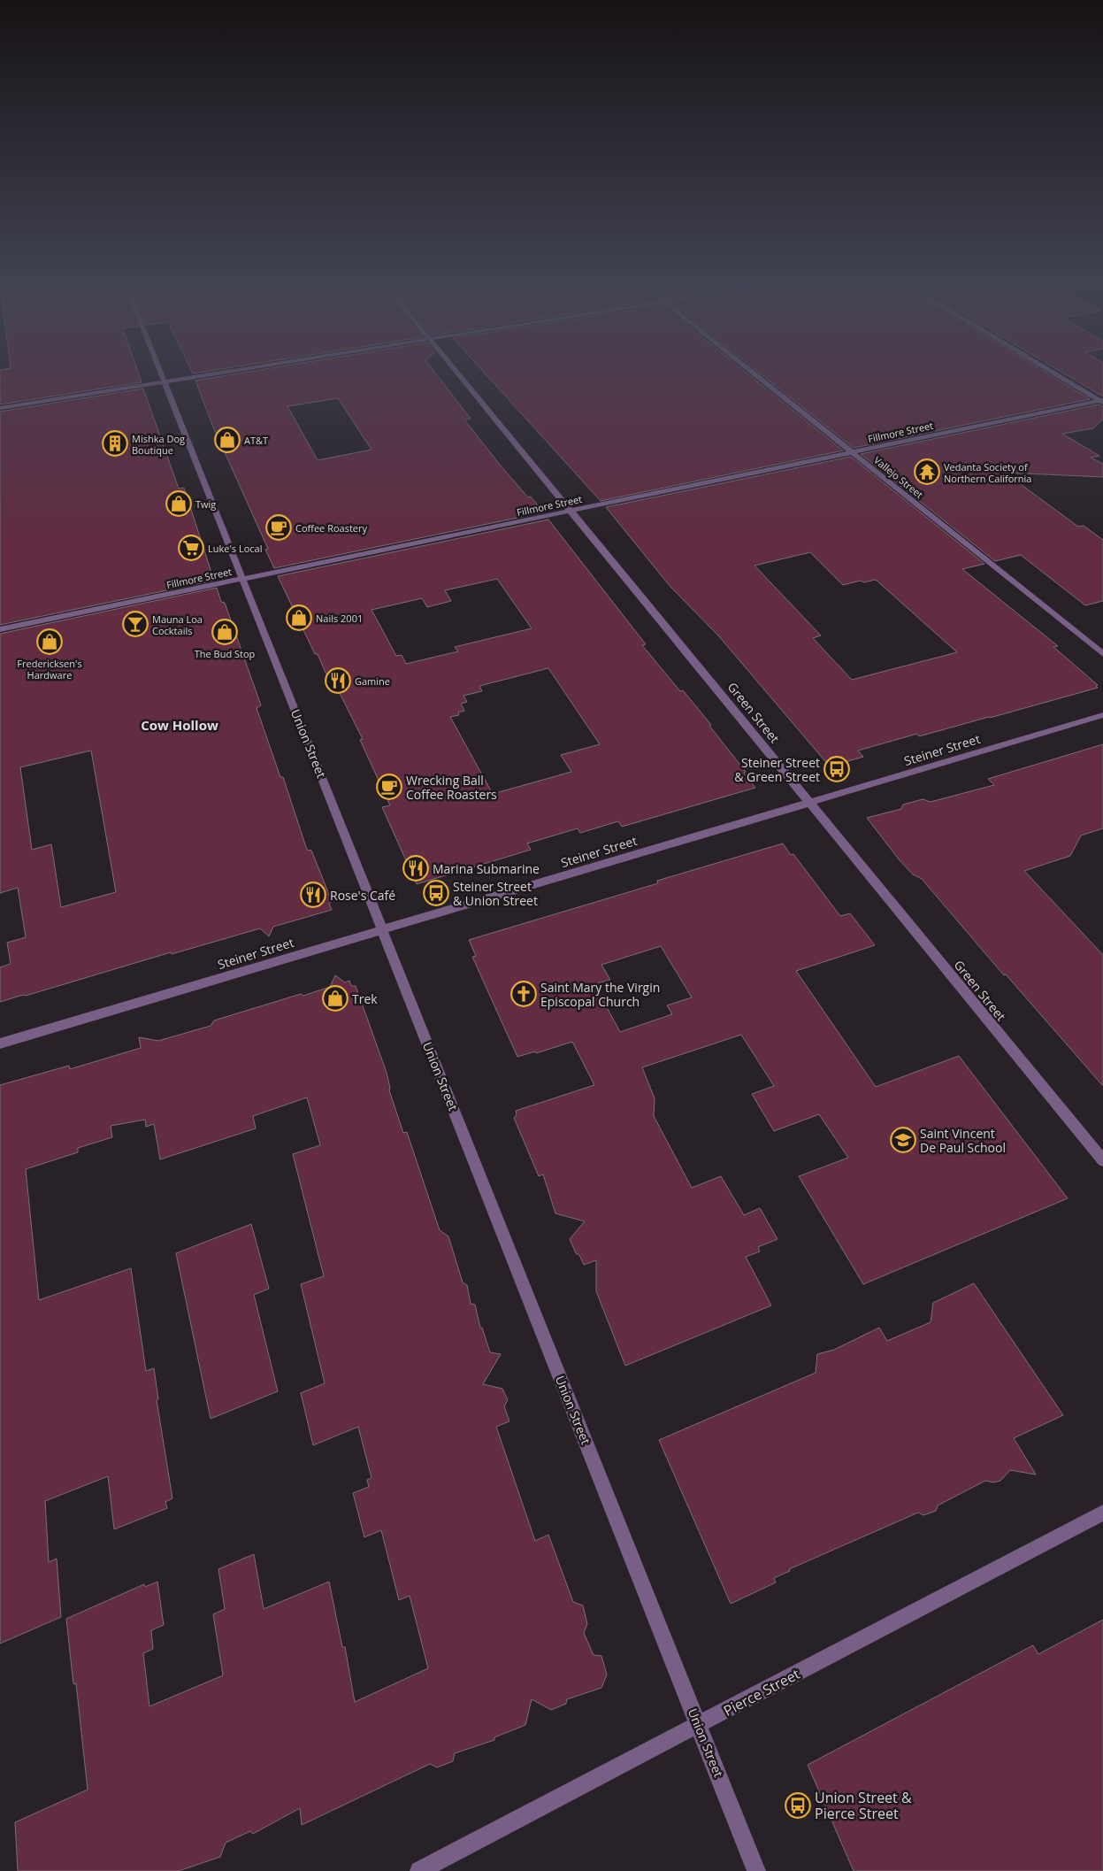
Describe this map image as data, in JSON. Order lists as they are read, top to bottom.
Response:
{
  "streets": {
    "street": [
      "Fillmore Street",
      "Vallejo Street",
      "Green Street",
      "Union Street",
      "Steiner Street",
      "Pierce Street"
    ]
  },
  "crossings": [
    ["Fillmore Street", "Vallejo Street"],
    ["Fillmore Street", "Green Street"],
    ["Fillmore Street", "Union Street"],
    ["Green Street", "Steiner Street"],
    ["Union Street", "Steiner Street"],
    ["Union Street", "Pierce Street"]
  ],
  "districts": ["Cow Hollow"],
  "places": {
    "shop": [
      "AT&T",
      "Twig",
      "Nails 2001",
      "The Bud Stop",
      "Fredericksen's Hardware",
      "Trek"
    ],
    "building": ["Mishka Dog Boutique"],
    "temple": ["Vedanta Society of Northern California"],
    "cafe": ["Coffee Roastery", "Wrecking Ball Coffee Roasters"],
    "supermarket": ["Luke's Local"],
    "bar": ["Mauna Loa Cocktails"],
    "restaurant": ["Gamine", "Marina Submarine", "Rose's Café"],
    "bus stop": ["Steiner Street & Green Street", "Steiner Street & Union Street", "Union Street & Pierce Street"],
    "church": ["Saint Mary the Virgin Episcopal Church"],
    "school or university": ["Saint Vincent De Paul School"]
  }
}
